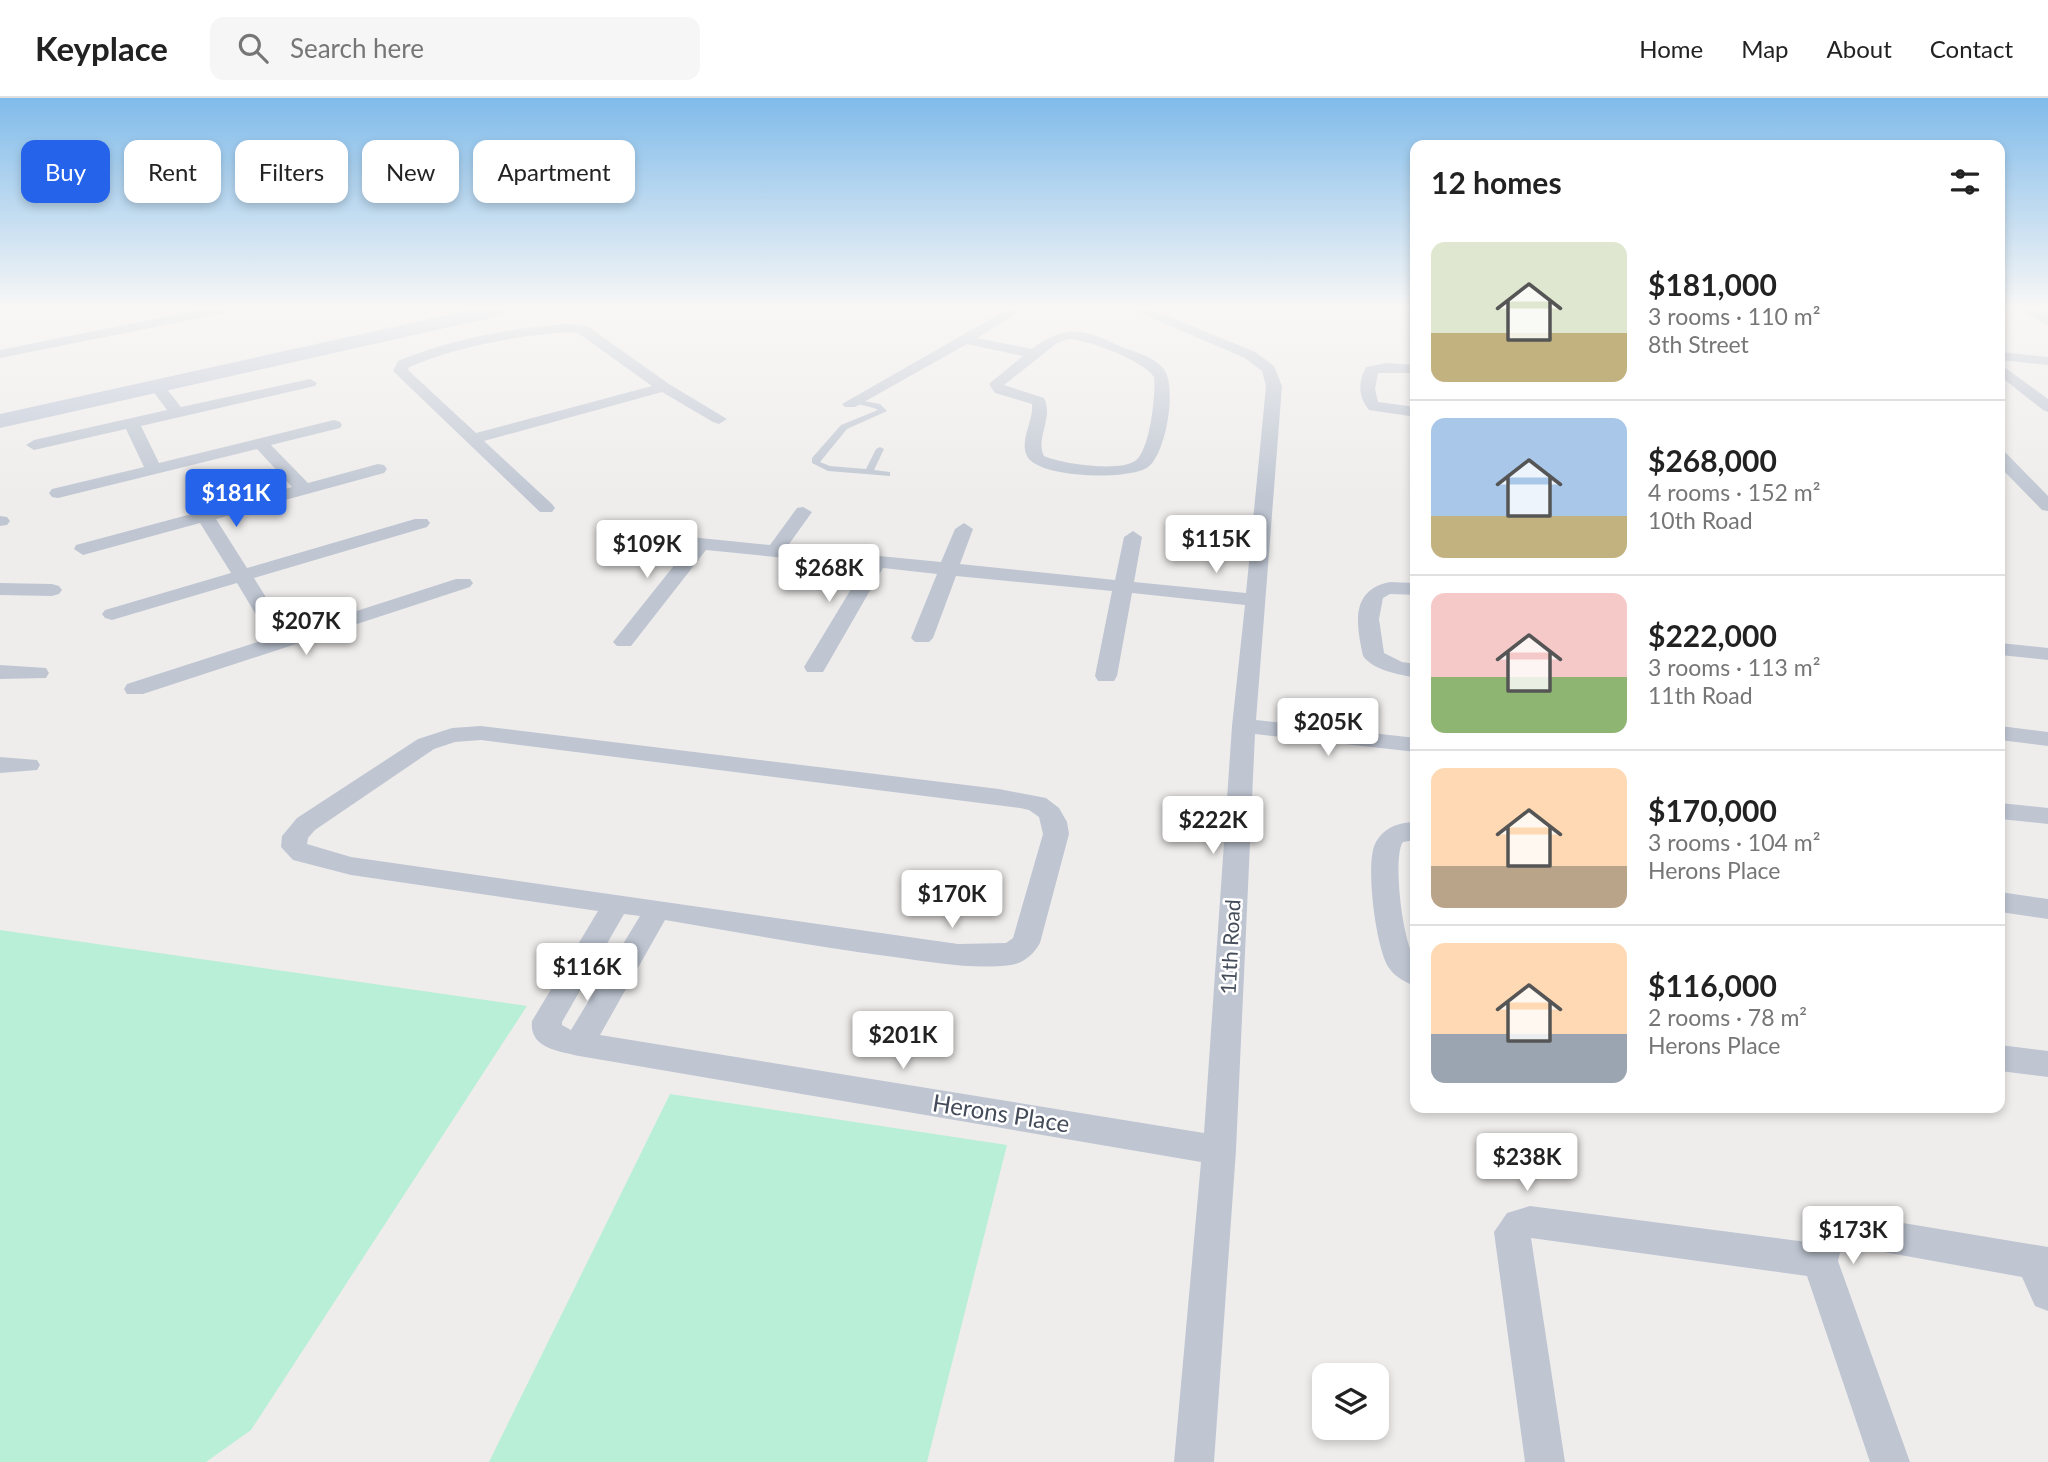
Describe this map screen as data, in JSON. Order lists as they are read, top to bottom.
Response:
{
  "streets": {
    "street": ["11th Road", "Herons Place"]
  },
  "crossings": [
    ["11th Road", "Herons Place"]
  ],
  "page": {
    "header": "Keyplace",
    "search": "Search here",
    "nav": [
      "Home",
      "Map",
      "About",
      "Contact"
    ],
    "chip": [
      "Buy",
      "Rent",
      "Filters",
      "New",
      "Apartment"
    ],
    "heading": "12 homes",
    "list": [
      {
        "name": "$181,000",
        "note": "3 rooms · 110 m² · 8th Street"
      },
      {
        "name": "$268,000",
        "note": "4 rooms · 152 m² · 10th Road"
      },
      {
        "name": "$222,000",
        "note": "3 rooms · 113 m² · 11th Road"
      },
      {
        "name": "$170,000",
        "note": "3 rooms · 104 m² · Herons Place"
      },
      {
        "name": "$116,000",
        "note": "2 rooms · 78 m² · Herons Place"
      }
    ],
    "price": [
      "$181K",
      "$115K",
      "$109K",
      "$268K",
      "$207K",
      "$205K",
      "$222K",
      "$170K",
      "$116K",
      "$201K",
      "$238K",
      "$173K"
    ]
  }
}
